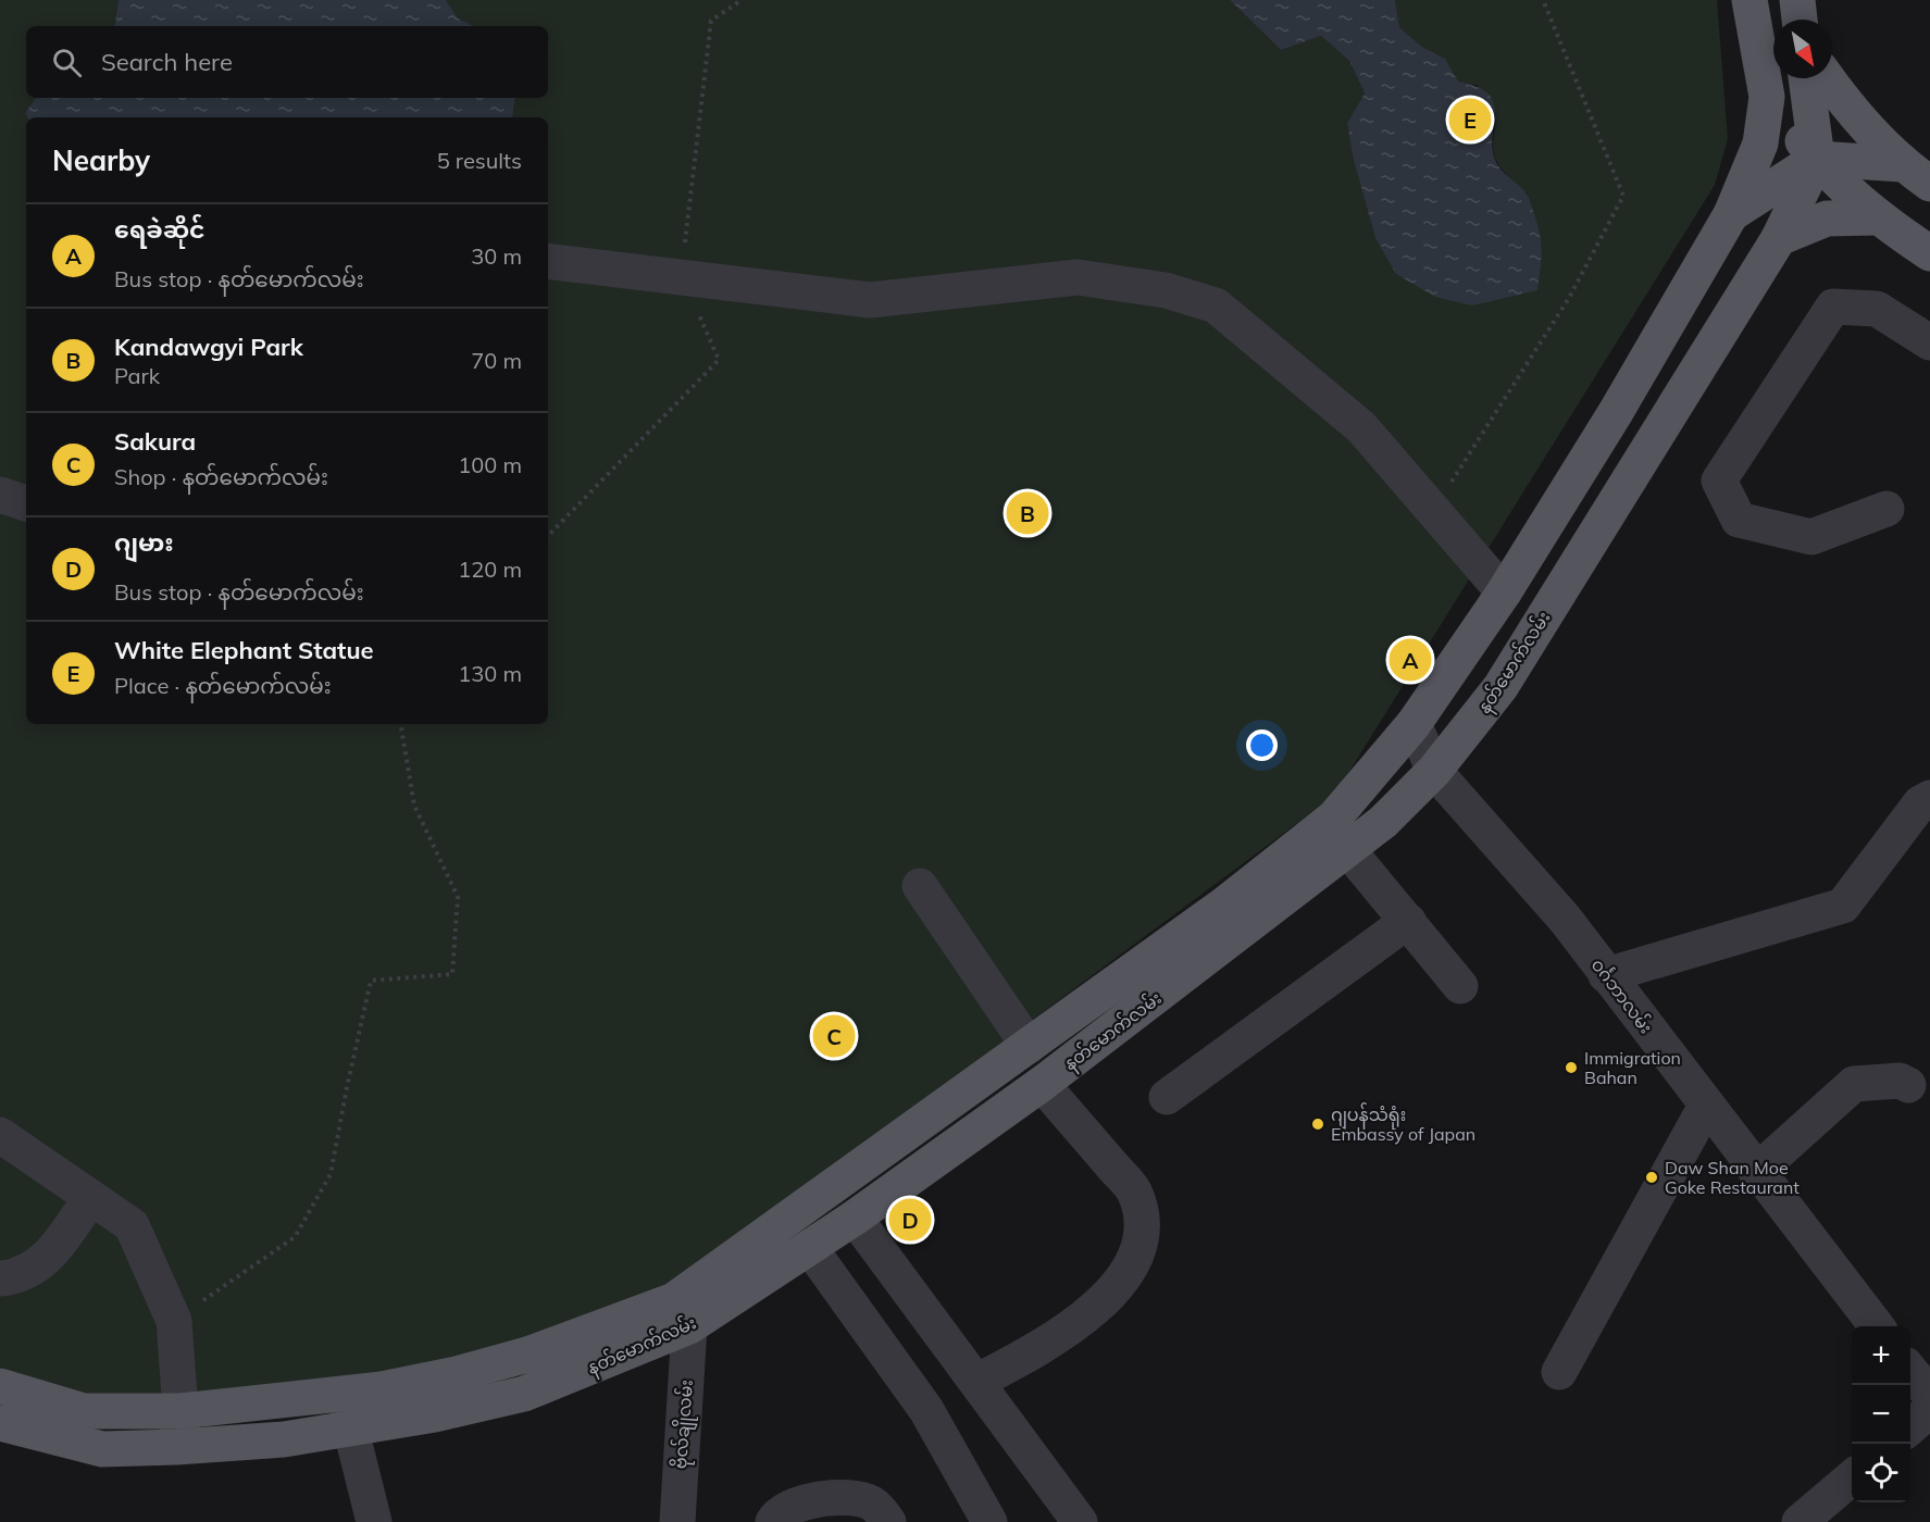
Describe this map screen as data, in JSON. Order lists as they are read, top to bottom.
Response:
{
  "streets": {
    "main road": ["နတ်မောက်လမ်း"],
    "street": ["ဝင်္ဂဘာလမ်း", "ဗိုလ်ချိုလမ်း"]
  },
  "crossings": [
    ["နတ်မောက်လမ်း", "ဝင်္ဂဘာလမ်း"],
    ["နတ်မောက်လမ်း", "ဗိုလ်ချိုလမ်း"]
  ],
  "places": ["Immigration Bahan", "ဂျပန်သံရုံး Embassy of Japan", "Daw Shan Moe Goke Restaurant"],
  "north": "bottom right",
  "page": {
    "search": "Search here",
    "pins": [
      "E",
      "B",
      "A",
      "C",
      "D"
    ],
    "heading": ["Nearby", "5 results"],
    "list": [
      {
        "mark": "A",
        "name": "ရေခဲဆိုင်",
        "note": "Bus stop · နတ်မောက်လမ်း",
        "value": "30 m"
      },
      {
        "mark": "B",
        "name": "Kandawgyi Park",
        "note": "Park",
        "value": "70 m"
      },
      {
        "mark": "C",
        "name": "Sakura",
        "note": "Shop · နတ်မောက်လမ်း",
        "value": "100 m"
      },
      {
        "mark": "D",
        "name": "ဂျမား",
        "note": "Bus stop · နတ်မောက်လမ်း",
        "value": "120 m"
      },
      {
        "mark": "E",
        "name": "White Elephant Statue",
        "note": "Place · နတ်မောက်လမ်း",
        "value": "130 m"
      }
    ],
    "map_buttons": ["+", "−"]
  }
}
